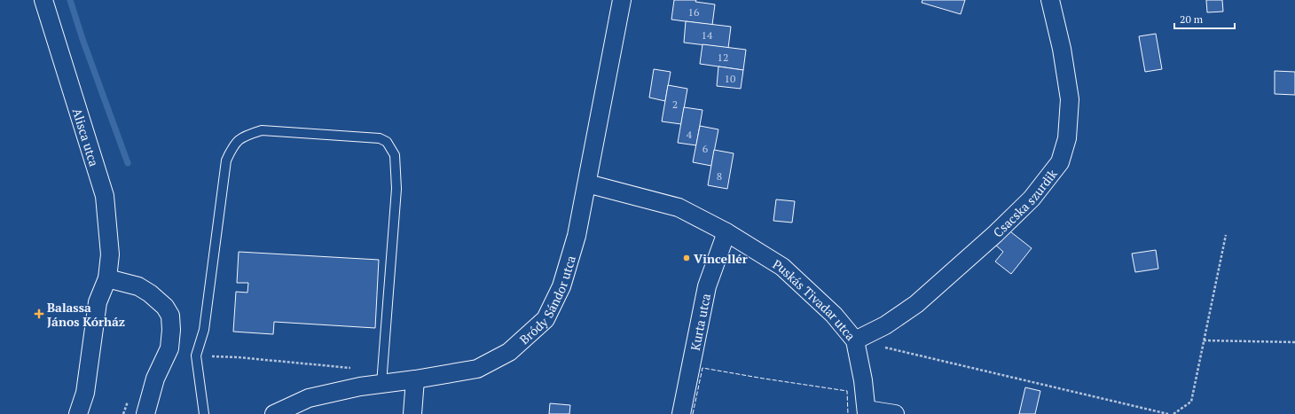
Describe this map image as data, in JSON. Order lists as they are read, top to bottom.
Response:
{
  "streets": {
    "street": [
      "Alisca utca",
      "Csacska szurdik",
      "Bródy Sándor utca",
      "Puskás Tivadar utca",
      "Kurta utca"
    ]
  },
  "crossings": [
    ["Csacska szurdik", "Puskás Tivadar utca"],
    ["Bródy Sándor utca", "Puskás Tivadar utca"],
    ["Puskás Tivadar utca", "Kurta utca"]
  ],
  "places": {
    "other": ["Vincellér"],
    "health": ["Balassa János Kórház"]
  },
  "house_numbers": [
    "16",
    "14",
    "12",
    "10",
    "2",
    "4",
    "6",
    "8"
  ],
  "scale_bar": "20 m"
}
